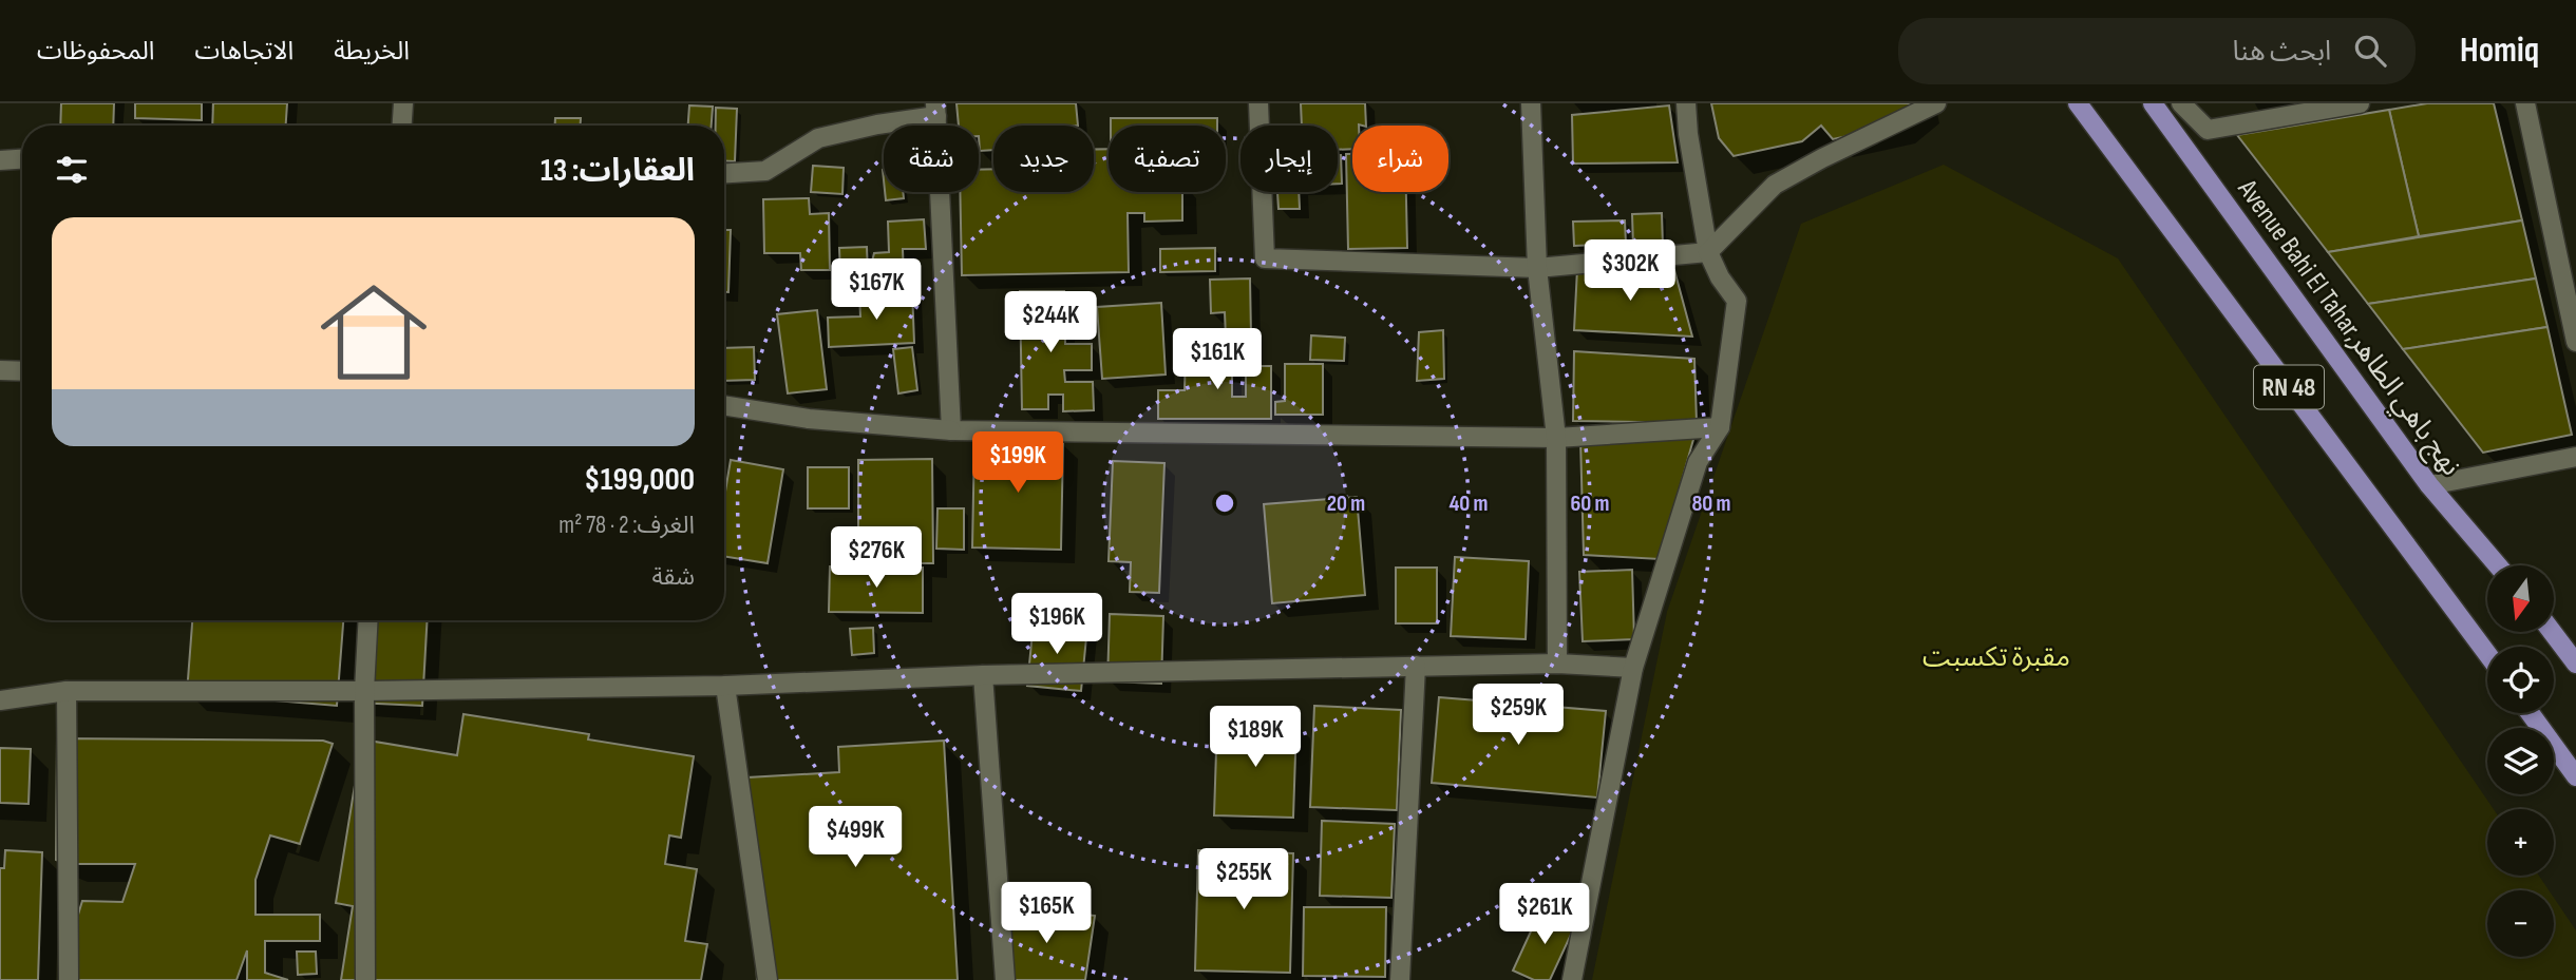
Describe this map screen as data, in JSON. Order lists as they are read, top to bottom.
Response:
{
  "streets": {
    "main road": ["Avenue Bahi El Tahar,نهج باهي الطاهر", "RN 48"]
  },
  "parks": ["مقبرة تكسبت"],
  "north": "bottom",
  "page": {
    "header": "Homiq",
    "search": "ابحث هنا",
    "nav": ["الخريطة", "الاتجاهات", "المحفوظات"],
    "chip": [
      "شراء",
      "إيجار",
      "تصفية",
      "جديد",
      "شقة"
    ],
    "heading": "العقارات: 13",
    "list": [
      {
        "name": "$199,000",
        "note": "الغرف: 2 · 78 m² · شقة"
      }
    ],
    "price": [
      "$302K",
      "$167K",
      "$244K",
      "$161K",
      "$199K",
      "$276K",
      "$196K",
      "$259K",
      "$189K",
      "$499K",
      "$255K",
      "$165K",
      "$261K"
    ],
    "map_buttons": ["+", "−"]
  },
  "rings": [
    "20 m",
    "40 m",
    "60 m",
    "80 m"
  ]
}
